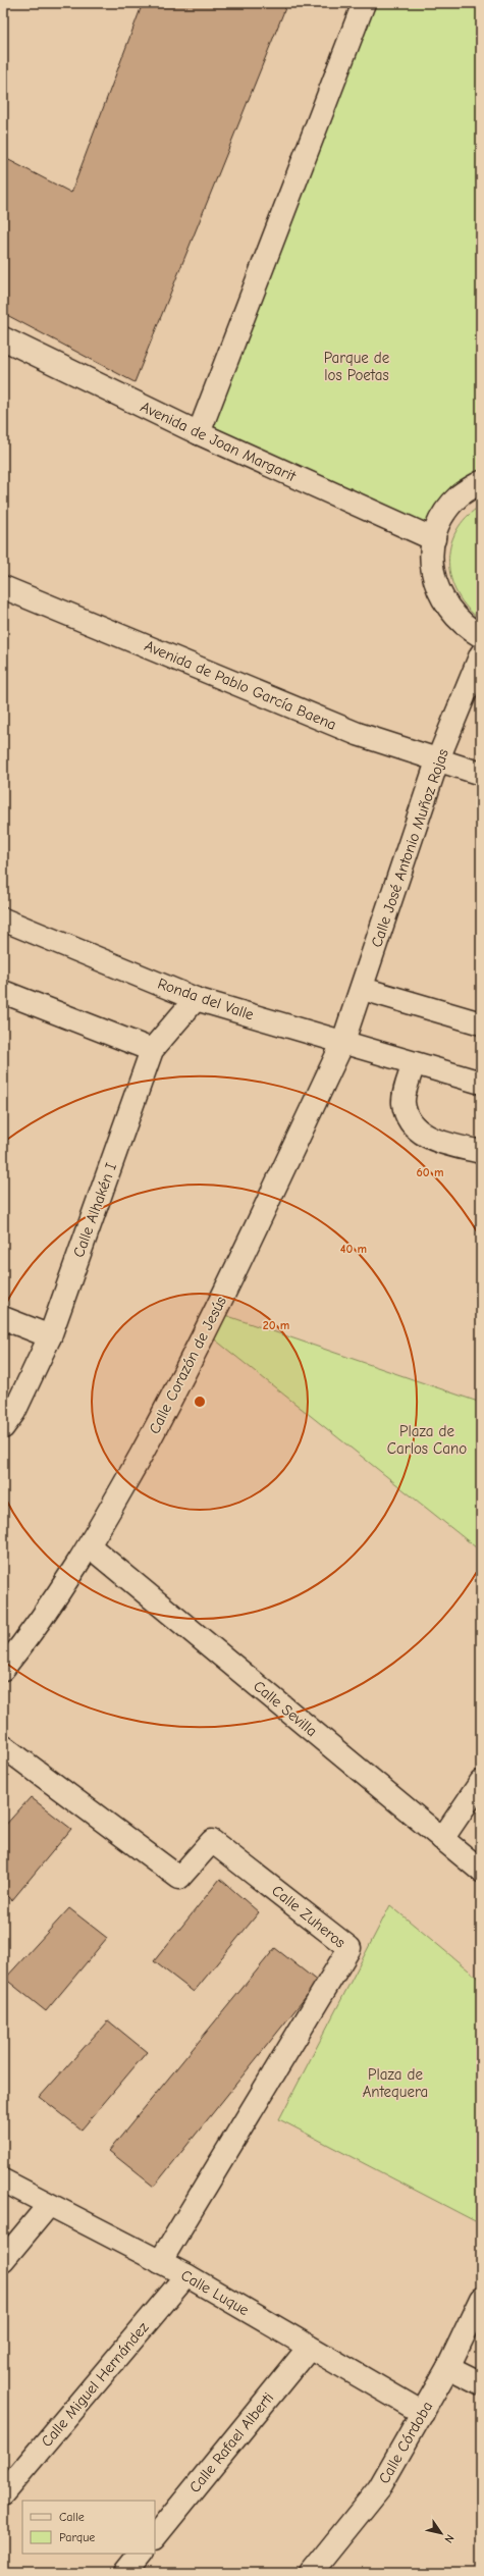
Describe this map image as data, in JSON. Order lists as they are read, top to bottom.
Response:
{
  "streets": {
    "street": [
      "Avenida de Joan Margarit",
      "Avenida de Pablo García Baena",
      "Calle José Antonio Muñoz Rojas",
      "Ronda del Valle",
      "Calle Alhakén I",
      "Calle Corazón de Jesús",
      "Calle Sevilla",
      "Calle Zuheros",
      "Calle Luque",
      "Calle Miguel Hernández",
      "Calle Rafael Alberti",
      "Calle Córdoba"
    ]
  },
  "crossings": [
    ["Avenida de Pablo García Baena", "Calle José Antonio Muñoz Rojas"],
    ["Calle José Antonio Muñoz Rojas", "Ronda del Valle"],
    ["Calle José Antonio Muñoz Rojas", "Calle Corazón de Jesús"],
    ["Ronda del Valle", "Calle Alhakén I"],
    ["Ronda del Valle", "Calle Corazón de Jesús"],
    ["Calle Corazón de Jesús", "Calle Sevilla"],
    ["Calle Zuheros", "Calle Luque"],
    ["Calle Luque", "Calle Miguel Hernández"],
    ["Calle Luque", "Calle Rafael Alberti"],
    ["Calle Luque", "Calle Córdoba"]
  ],
  "parks": ["Parque de los Poetas", "Plaza de Carlos Cano", "Plaza de Antequera"],
  "legend": ["Calle", "Parque"],
  "north": "bottom right",
  "rings": ["60 m", "40 m", "20 m"]
}
